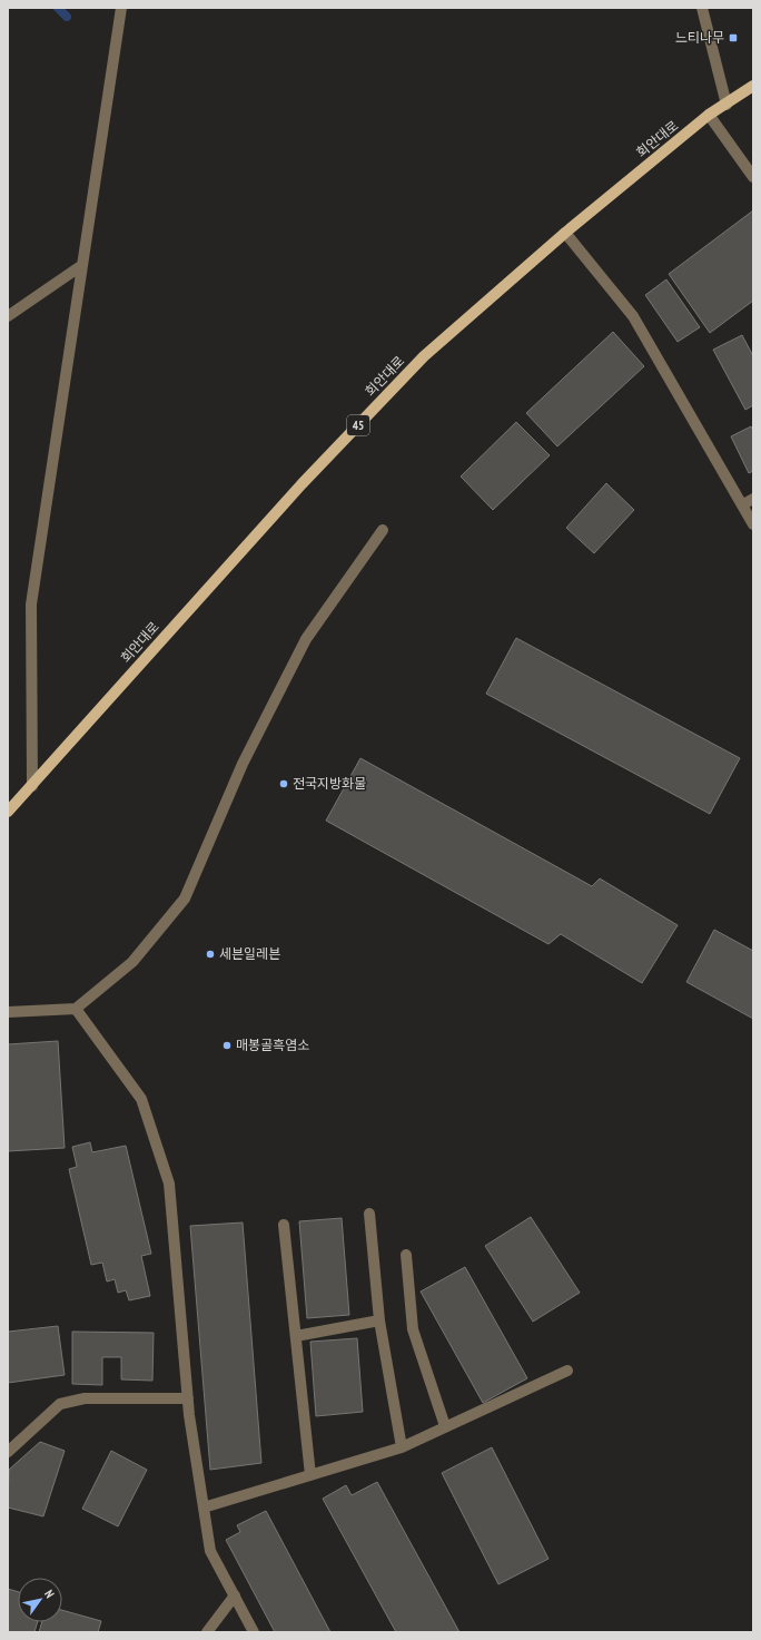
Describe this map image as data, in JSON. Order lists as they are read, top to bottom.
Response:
{
  "streets": {
    "main road": ["회안대로", "45"]
  },
  "places": {
    "transit": ["느티나무"],
    "other": ["전국지방화물", "세븐일레븐", "매봉골흑염소"]
  },
  "north": "top right"
}
